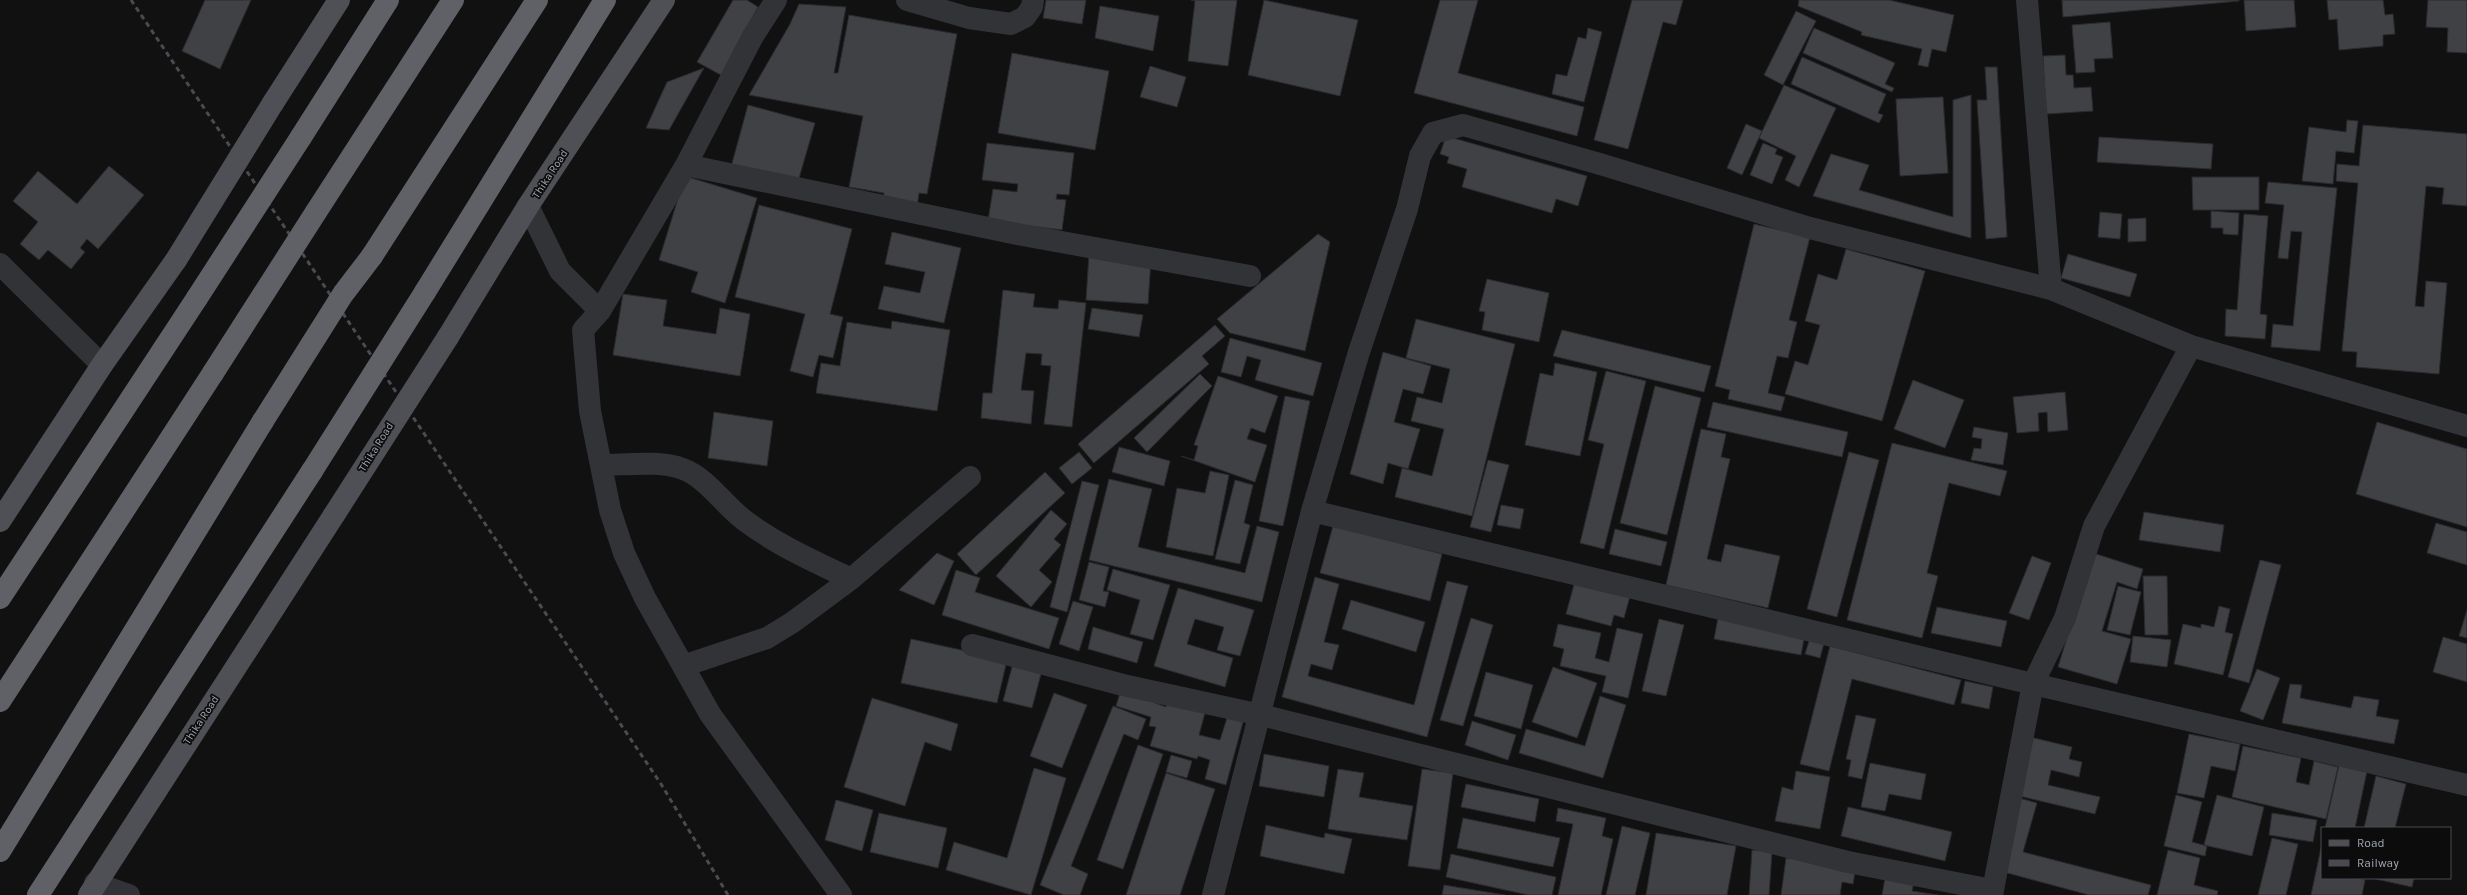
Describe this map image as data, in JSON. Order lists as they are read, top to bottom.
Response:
{
  "streets": {
    "main road": ["Thika Road"]
  },
  "legend": ["Road", "Railway"]
}
